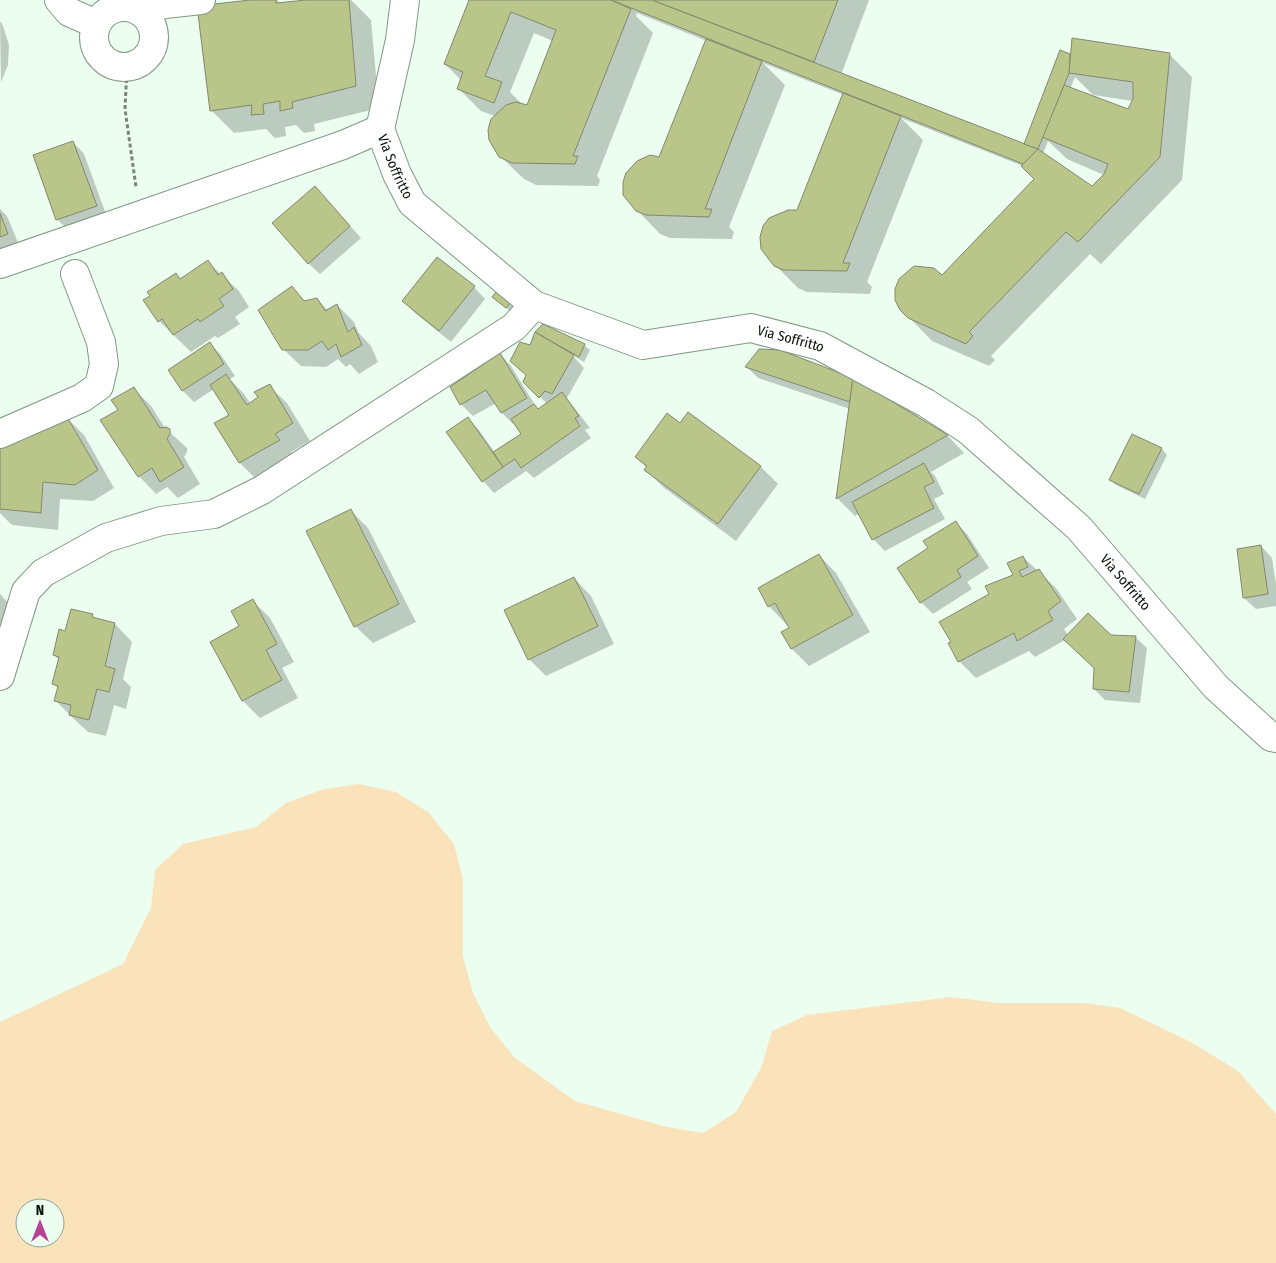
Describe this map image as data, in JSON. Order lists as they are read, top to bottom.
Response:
{
  "streets": {
    "street": ["Via Soffritto"]
  },
  "north": "top"
}
